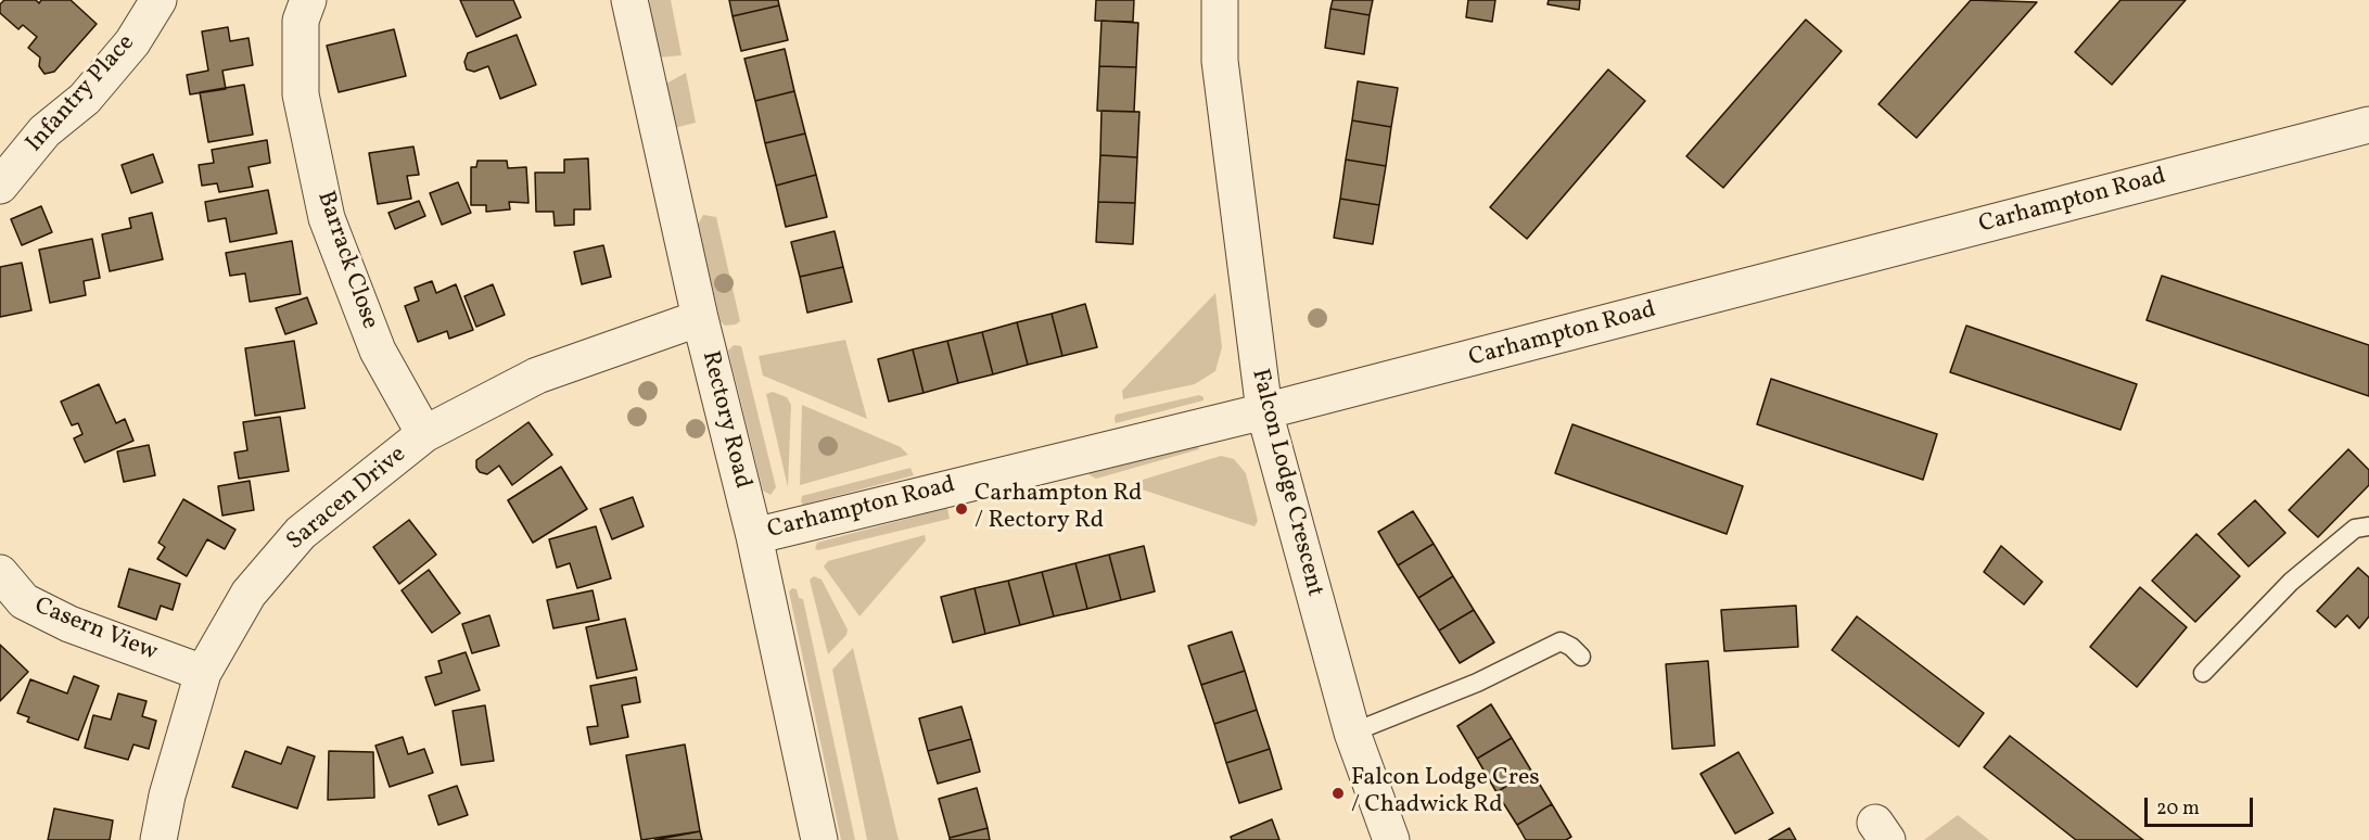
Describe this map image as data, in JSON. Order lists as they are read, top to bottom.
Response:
{
  "streets": {
    "street": [
      "Infantry Place",
      "Carhampton Road",
      "Barrack Close",
      "Rectory Road",
      "Falcon Lodge Crescent",
      "Saracen Drive",
      "Casern View"
    ]
  },
  "crossings": [
    ["Carhampton Road", "Rectory Road"],
    ["Carhampton Road", "Falcon Lodge Crescent"],
    ["Barrack Close", "Saracen Drive"],
    ["Rectory Road", "Saracen Drive"],
    ["Saracen Drive", "Casern View"]
  ],
  "places": ["Carhampton Rd / Rectory Rd", "Falcon Lodge Cres / Chadwick Rd"],
  "scale_bar": "20 m"
}
